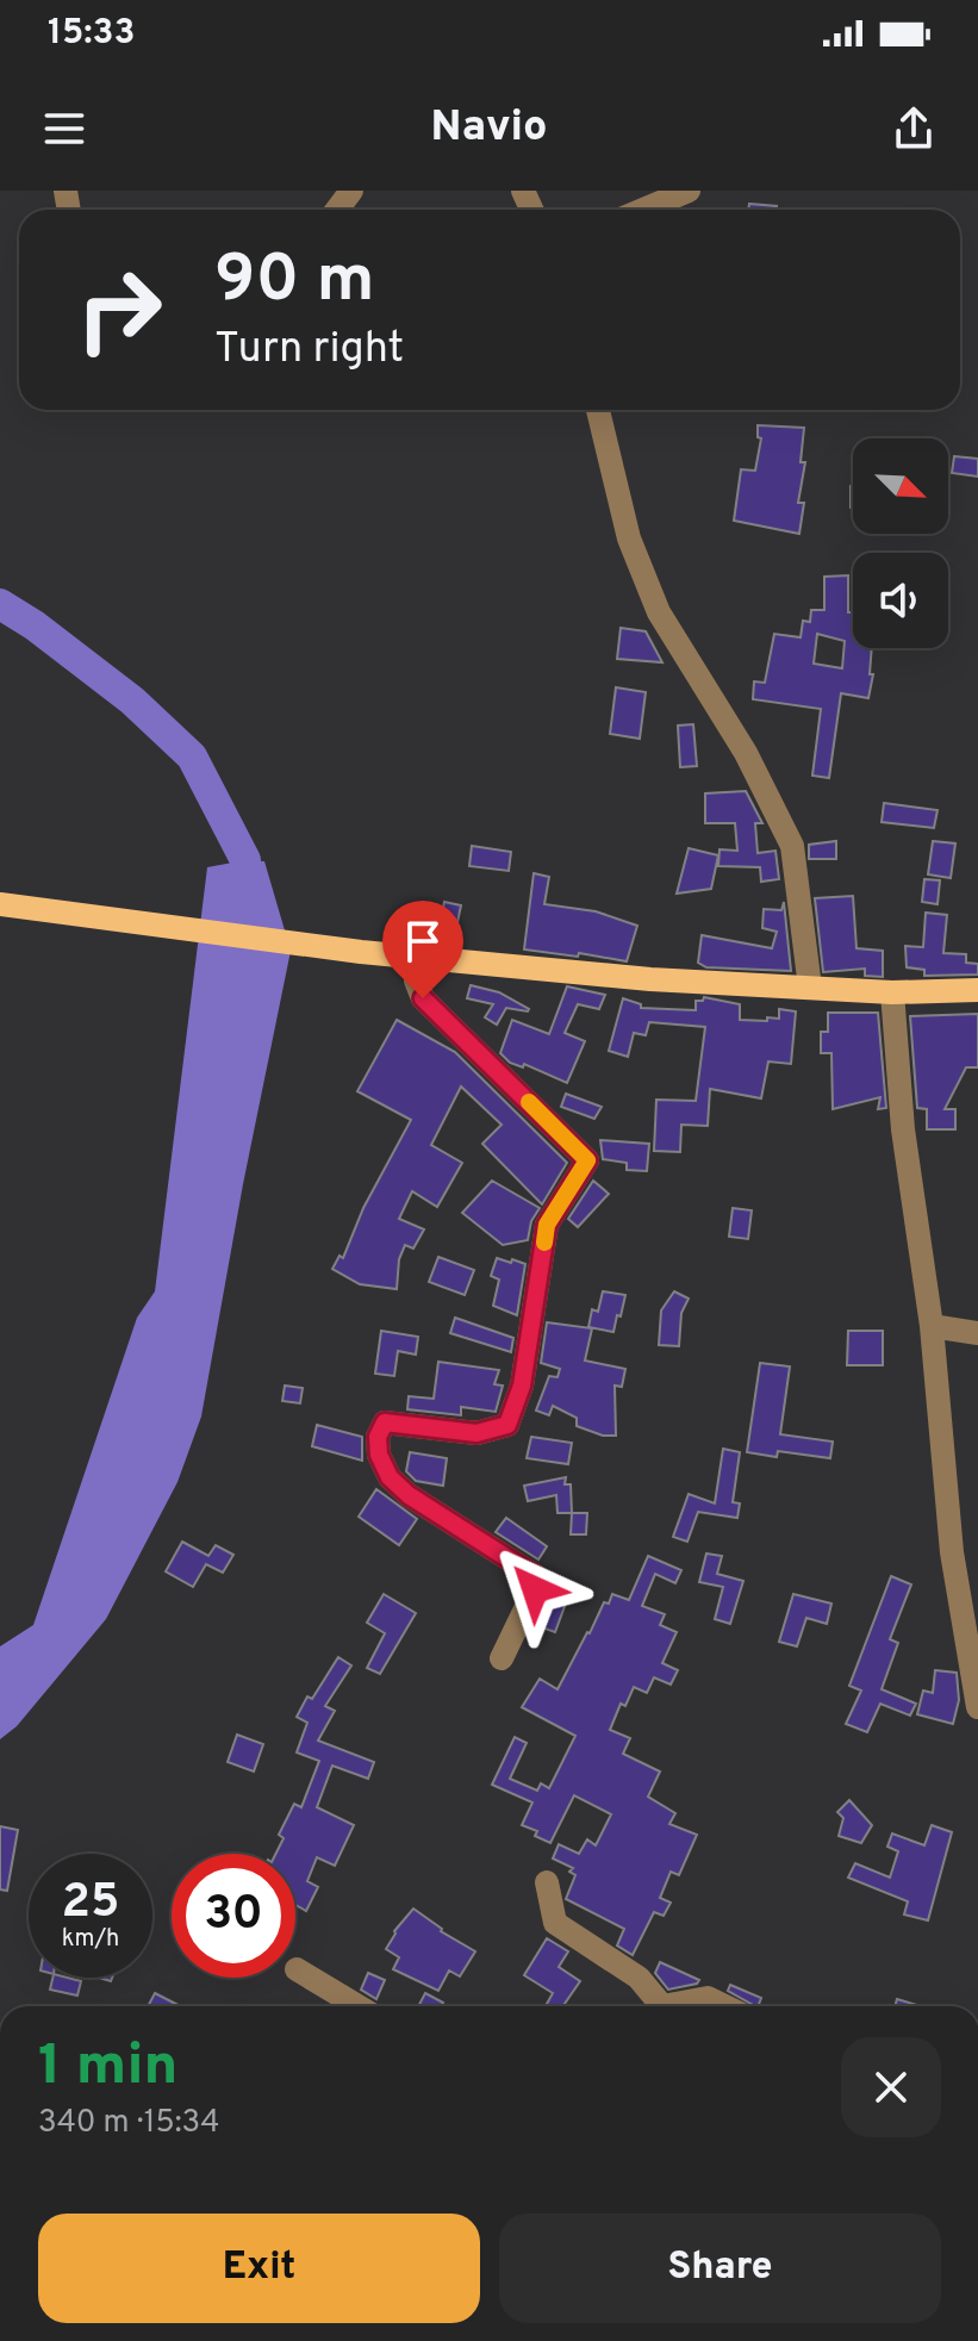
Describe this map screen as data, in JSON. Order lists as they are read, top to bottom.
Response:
{
  "north": "bottom right",
  "page": {
    "status": "15:33",
    "header": "Navio",
    "turn": ["90 m", "Turn right"],
    "speed": "25 km/h",
    "limit": "30",
    "heading": ["1 min", "340 m · 15:34"],
    "buttons": ["Exit", "Share"]
  }
}
